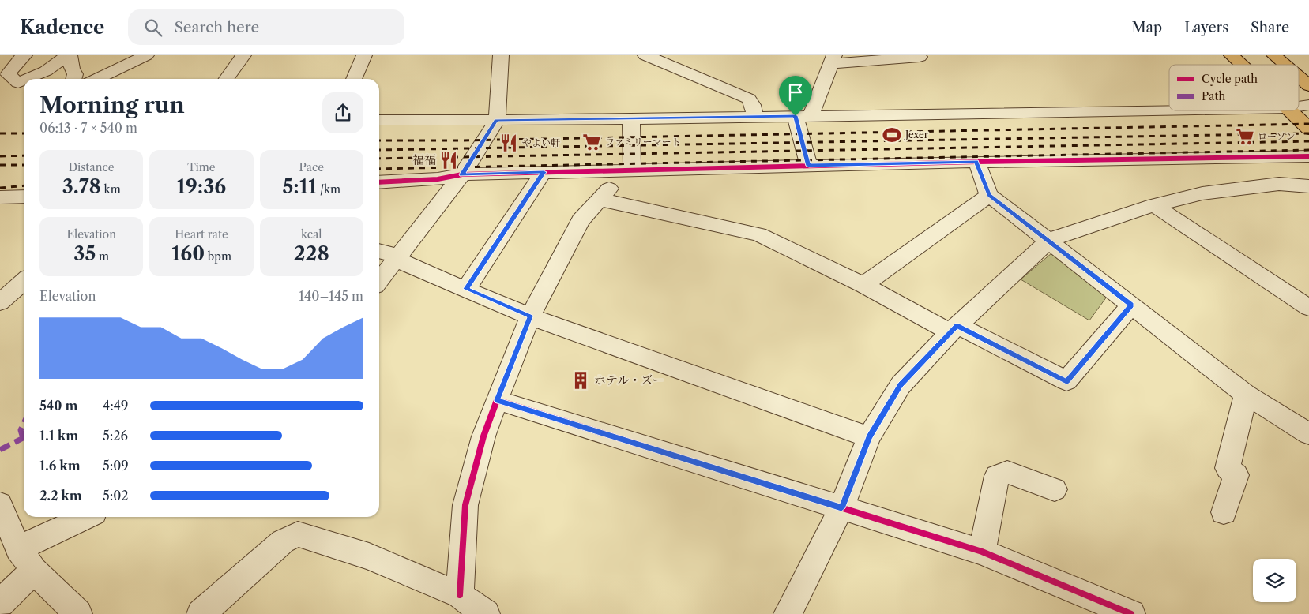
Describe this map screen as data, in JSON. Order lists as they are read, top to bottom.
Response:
{
  "places": {
    "sports": ["Jexer"],
    "supermarket": ["ローソン", "ファミリーマート"],
    "restaurant": ["やよい軒", "福福"],
    "building": ["ホテル・ズー"]
  },
  "legend": ["Cycle path", "Path"],
  "page": {
    "header": "Kadence",
    "search": "Search here",
    "nav": ["Map", "Layers", "Share"],
    "heading": ["Morning run", "06:13 · 7 × 540 m"],
    "stats": [
      ["Distance", "3.78 km"],
      ["Time", "19:36"],
      ["Pace", "5:11 /km"],
      ["Elevation", "35 m"],
      ["Heart rate", "160 bpm"],
      ["kcal", "228"]
    ],
    "chart": ["Elevation", "140–145 m"],
    "list": [
      {
        "name": "540 m",
        "note": "4:49"
      },
      {
        "name": "1.1 km",
        "note": "5:26"
      },
      {
        "name": "1.6 km",
        "note": "5:09"
      },
      {
        "name": "2.2 km",
        "note": "5:02"
      }
    ]
  }
}
